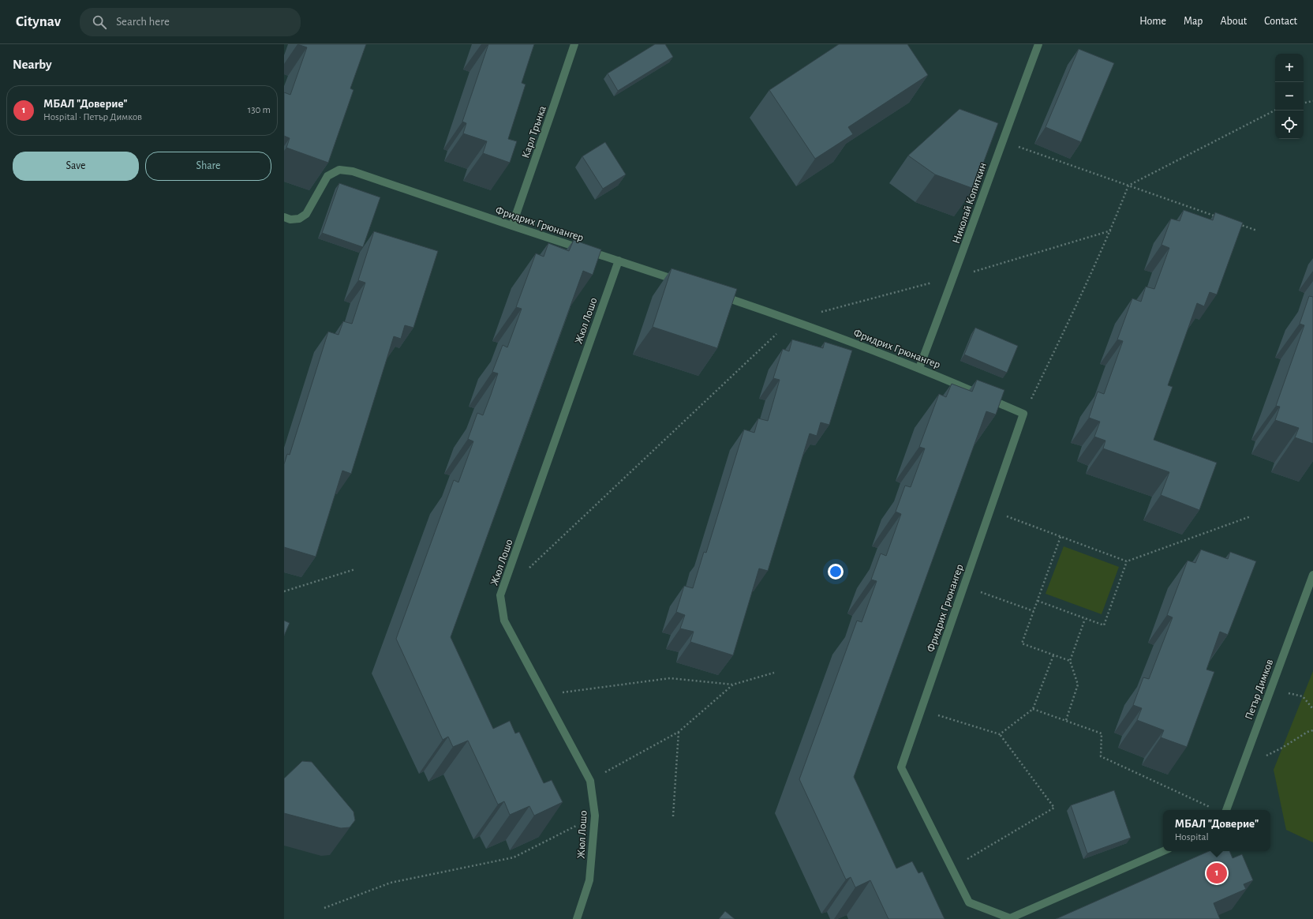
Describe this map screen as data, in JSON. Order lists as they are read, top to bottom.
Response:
{
  "streets": {
    "street": [
      "Карл Трънка",
      "Николай Копиткин",
      "Фридрих Грюнангер",
      "Жюл Лошо",
      "Петър Димков"
    ]
  },
  "crossings": [
    ["Карл Трънка", "Фридрих Грюнангер"],
    ["Николай Копиткин", "Фридрих Грюнангер"],
    ["Фридрих Грюнангер", "Жюл Лошо"]
  ],
  "page": {
    "header": "Citynav",
    "search": "Search here",
    "nav": [
      "Home",
      "Map",
      "About",
      "Contact"
    ],
    "heading": "Nearby",
    "map_buttons": ["+", "−"],
    "list": [
      {
        "mark": "1",
        "name": "МБАЛ \"Доверие\"",
        "note": "Hospital · Петър Димков",
        "value": "130 m"
      }
    ],
    "buttons": ["Save", "Share"],
    "popup": ["МБАЛ \"Доверие\"", "Hospital"],
    "pins": "1"
  }
}
